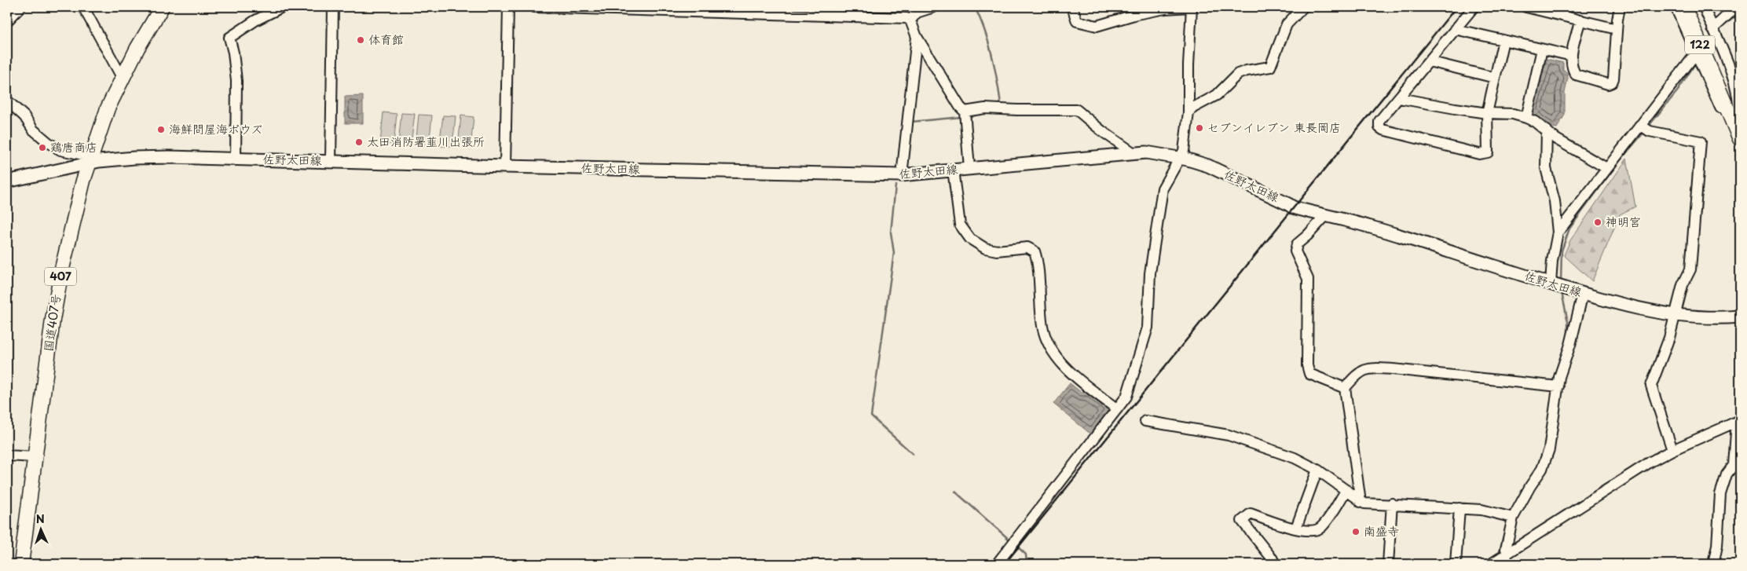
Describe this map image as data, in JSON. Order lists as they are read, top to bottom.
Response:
{
  "streets": {
    "highway": ["122", "407", "国道407号"],
    "main road": ["佐野太田線"]
  },
  "crossings": [
    ["佐野太田線", "国道407号"]
  ],
  "places": [
    "体育館",
    "セブンイレブン 東長岡店",
    "海鮮問屋海ボウズ",
    "太田消防署韮川出張所",
    "鶏唐商店",
    "神明宮",
    "南盛寺"
  ],
  "north": "top"
}
